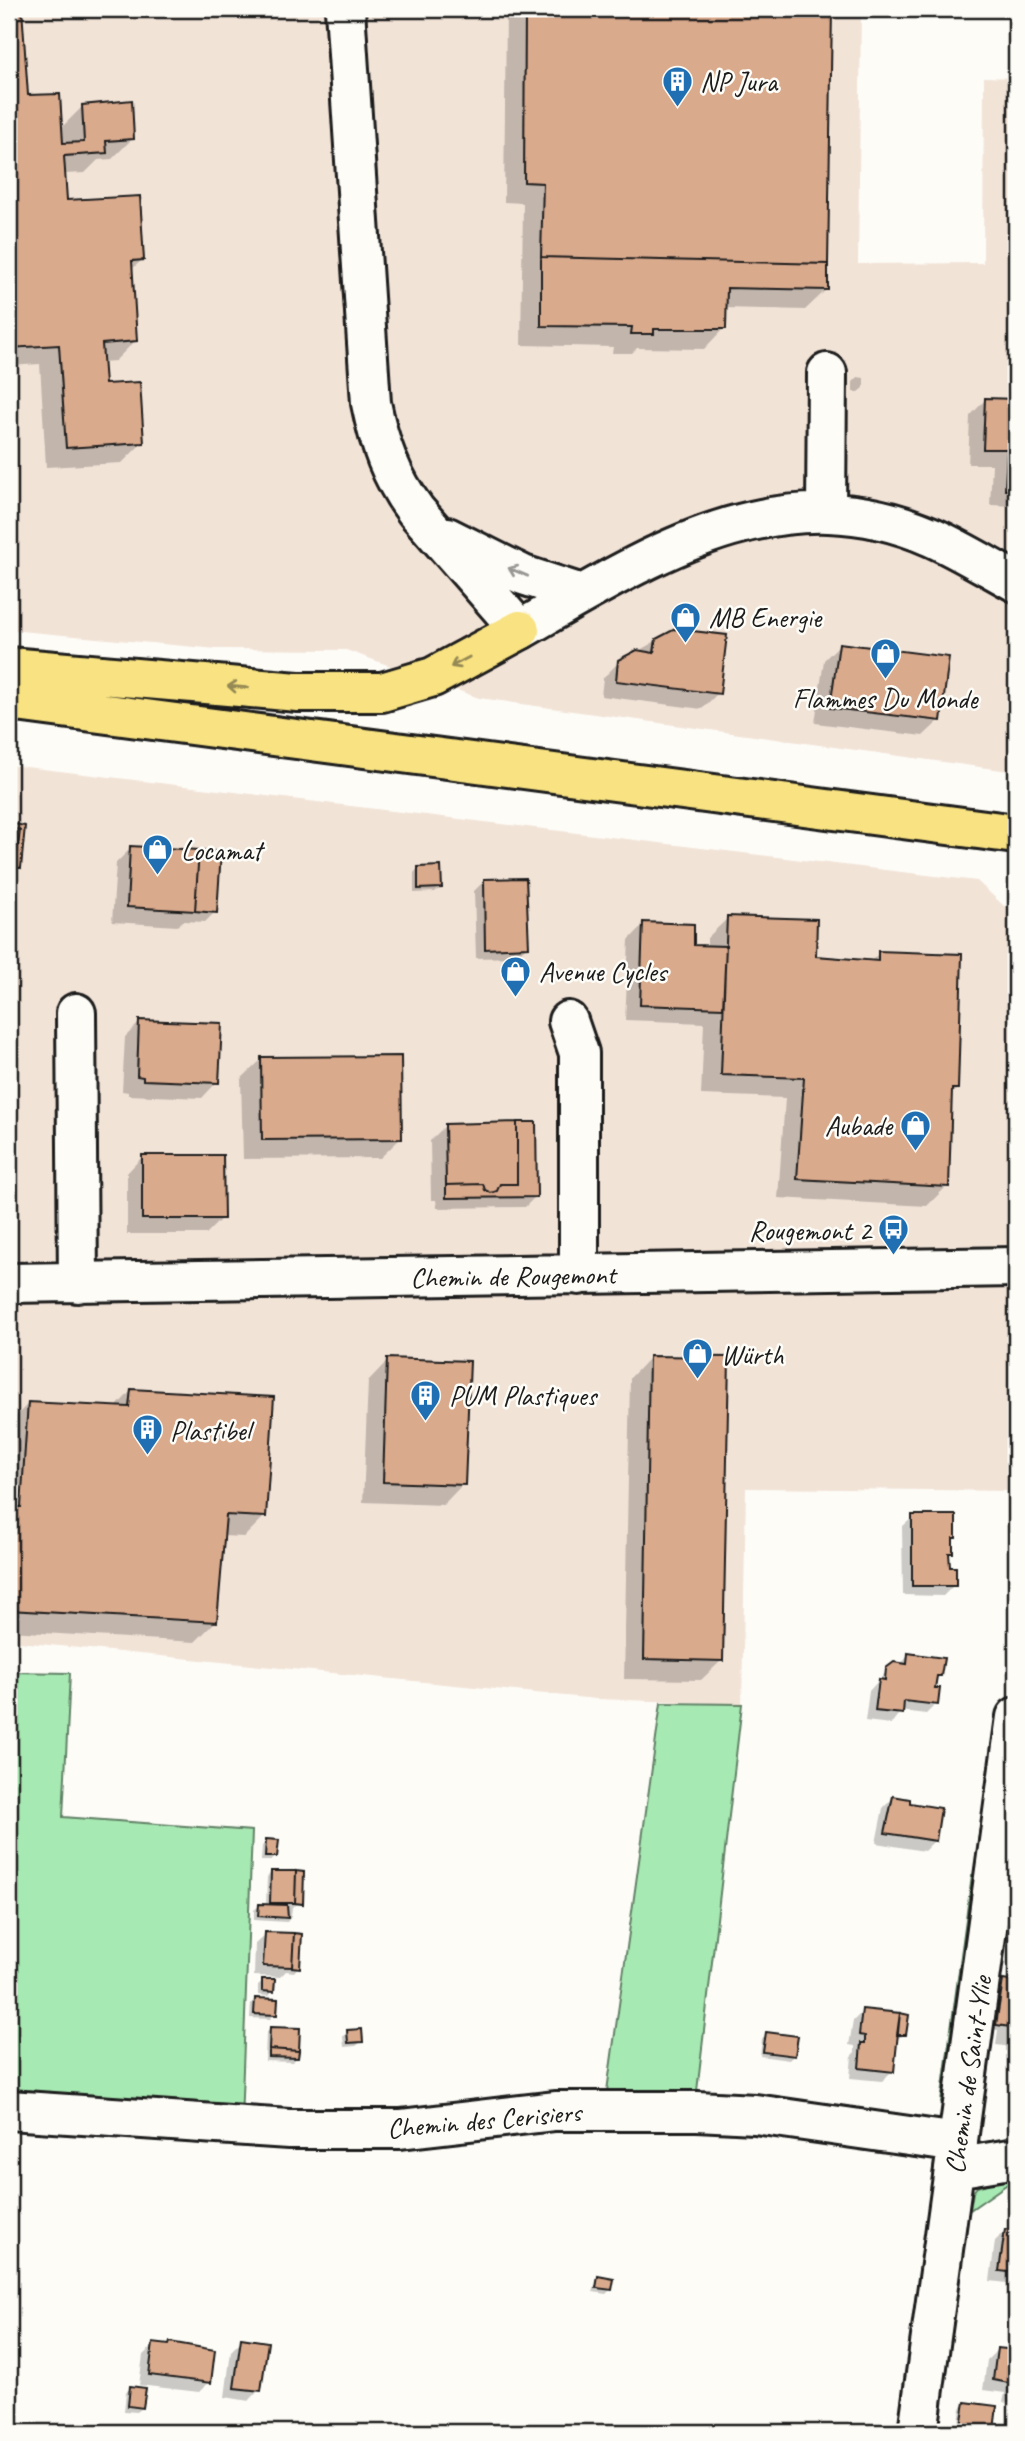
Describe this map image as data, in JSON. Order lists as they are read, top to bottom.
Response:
{
  "streets": {
    "street": ["Chemin de Rougemont", "Chemin de Saint-Ylie", "Chemin des Cerisiers"]
  },
  "crossings": [
    ["Chemin de Saint-Ylie", "Chemin des Cerisiers"]
  ],
  "places": {
    "building": ["NP Jura", "PUM Plastiques", "Plastibel"],
    "shop": [
      "MB Energie",
      "Flammes Du Monde",
      "Locamat",
      "Avenue Cycles",
      "Aubade",
      "Würth"
    ],
    "bus stop": ["Rougemont 2"]
  }
}
